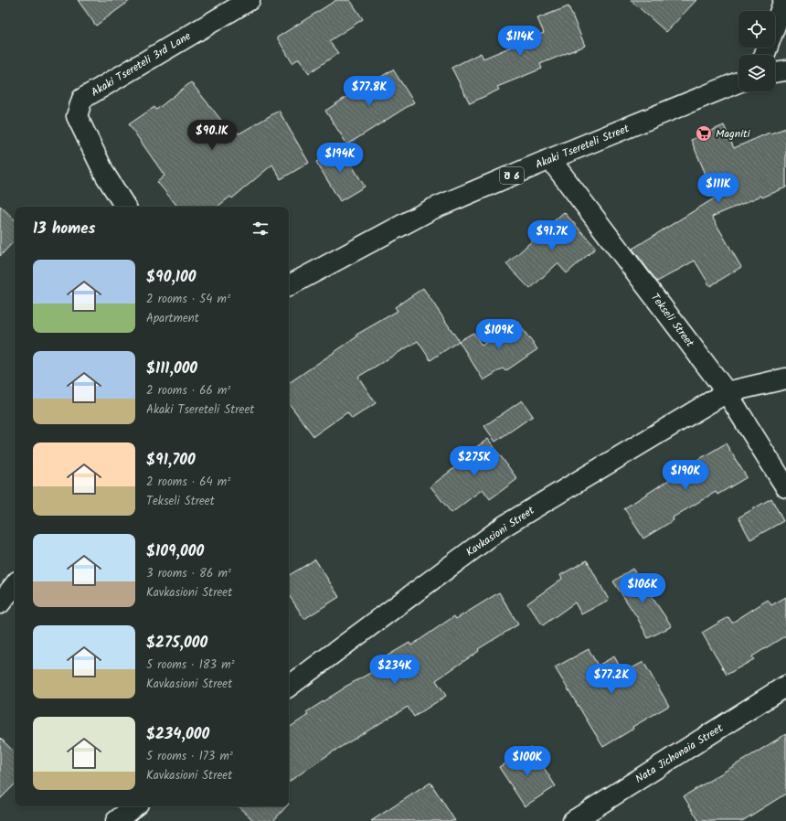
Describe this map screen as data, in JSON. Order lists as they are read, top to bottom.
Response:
{
  "streets": {
    "street": [
      "Akaki Tsereteli 3rd Lane",
      "Akaki Tsereteli Street",
      "შ 6",
      "Tekseli Street",
      "Kavkasioni Street",
      "Nata Jichonaia Street"
    ]
  },
  "crossings": [
    ["Akaki Tsereteli Street", "Tekseli Street"],
    ["Tekseli Street", "Kavkasioni Street"]
  ],
  "places": {
    "supermarket": ["Magniti"]
  },
  "page": {
    "price": [
      "$114K",
      "$77.8K",
      "$90.1K",
      "$194K",
      "$111K",
      "$91.7K",
      "$109K",
      "$275K",
      "$190K",
      "$106K",
      "$234K",
      "$77.2K",
      "$100K"
    ],
    "heading": "13 homes",
    "list": [
      {
        "name": "$90,100",
        "note": "2 rooms · 54 m² · Apartment"
      },
      {
        "name": "$111,000",
        "note": "2 rooms · 66 m² · Akaki Tsereteli Street"
      },
      {
        "name": "$91,700",
        "note": "2 rooms · 64 m² · Tekseli Street"
      },
      {
        "name": "$109,000",
        "note": "3 rooms · 86 m² · Kavkasioni Street"
      },
      {
        "name": "$275,000",
        "note": "5 rooms · 183 m² · Kavkasioni Street"
      },
      {
        "name": "$234,000",
        "note": "5 rooms · 173 m² · Kavkasioni Street"
      }
    ]
  }
}
